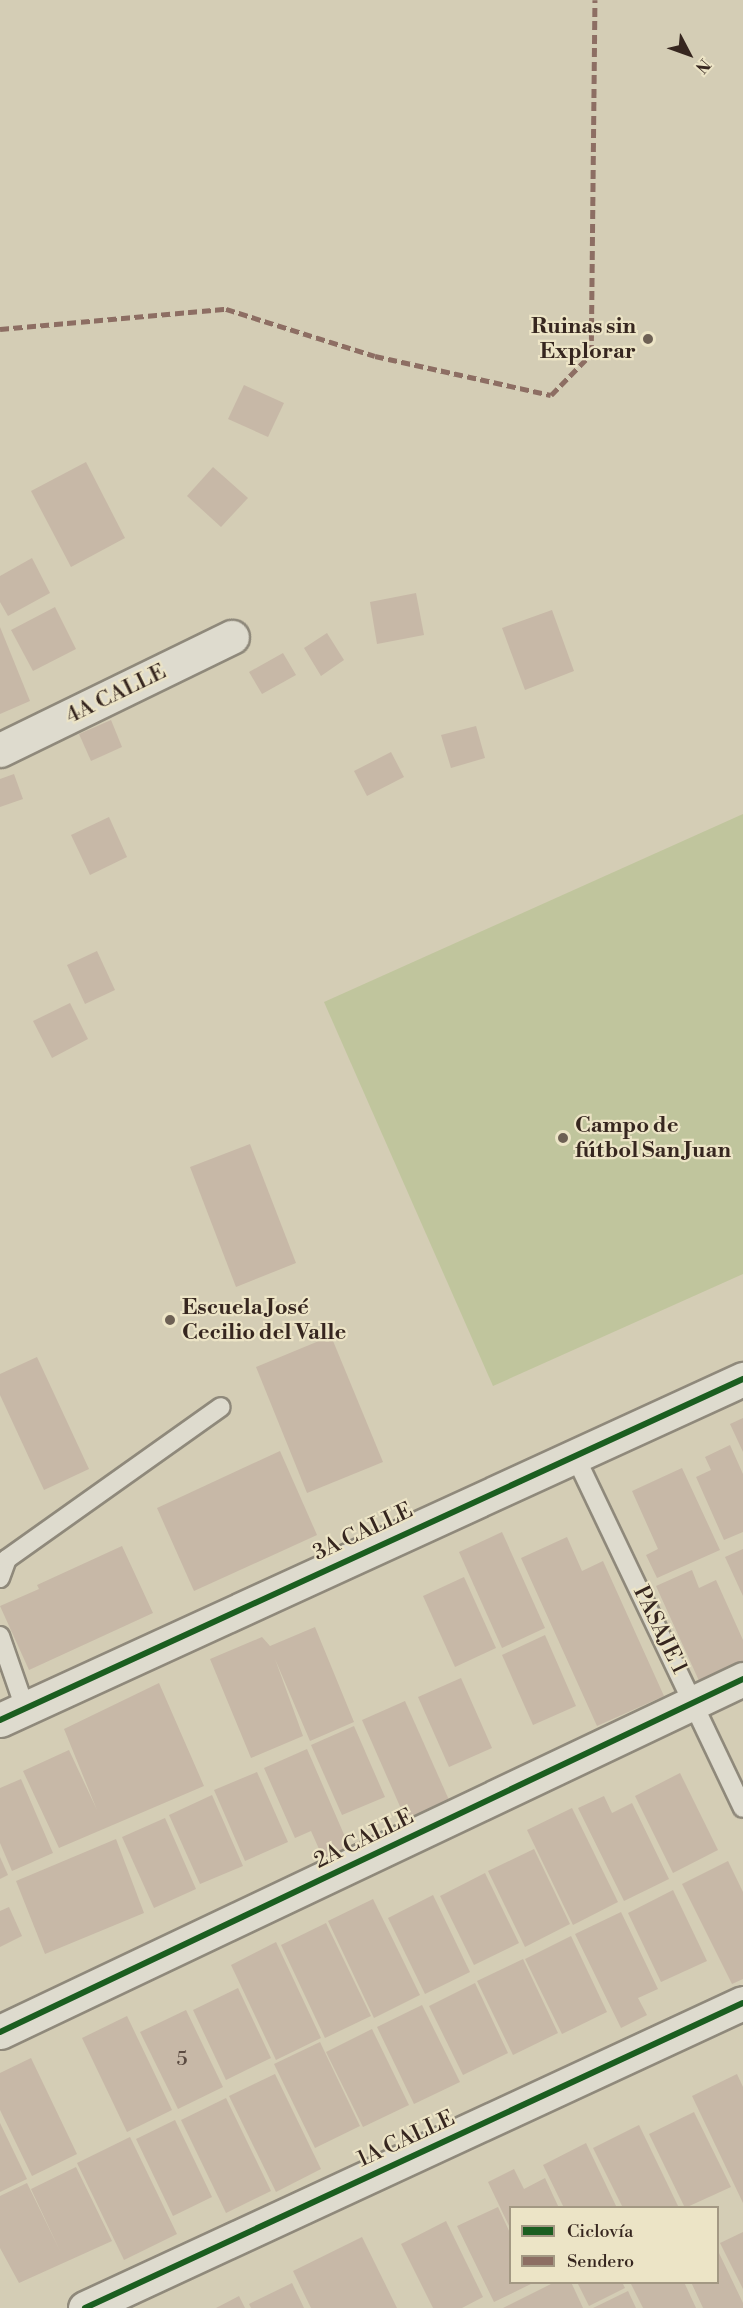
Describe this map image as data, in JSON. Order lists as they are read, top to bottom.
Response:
{
  "streets": {
    "street": [
      "4A CALLE",
      "3A CALLE",
      "2A CALLE",
      "1A CALLE"
    ],
    "lane": ["PASAJE 1"]
  },
  "crossings": [
    ["3A CALLE", "PASAJE 1"],
    ["PASAJE 1", "2A CALLE"]
  ],
  "places": ["Ruinas sin Explorar", "Campo de fútbol San Juan", "Escuela José Cecilio del Valle"],
  "house_numbers": ["5"],
  "legend": ["Ciclovía", "Sendero"],
  "north": "bottom right"
}
